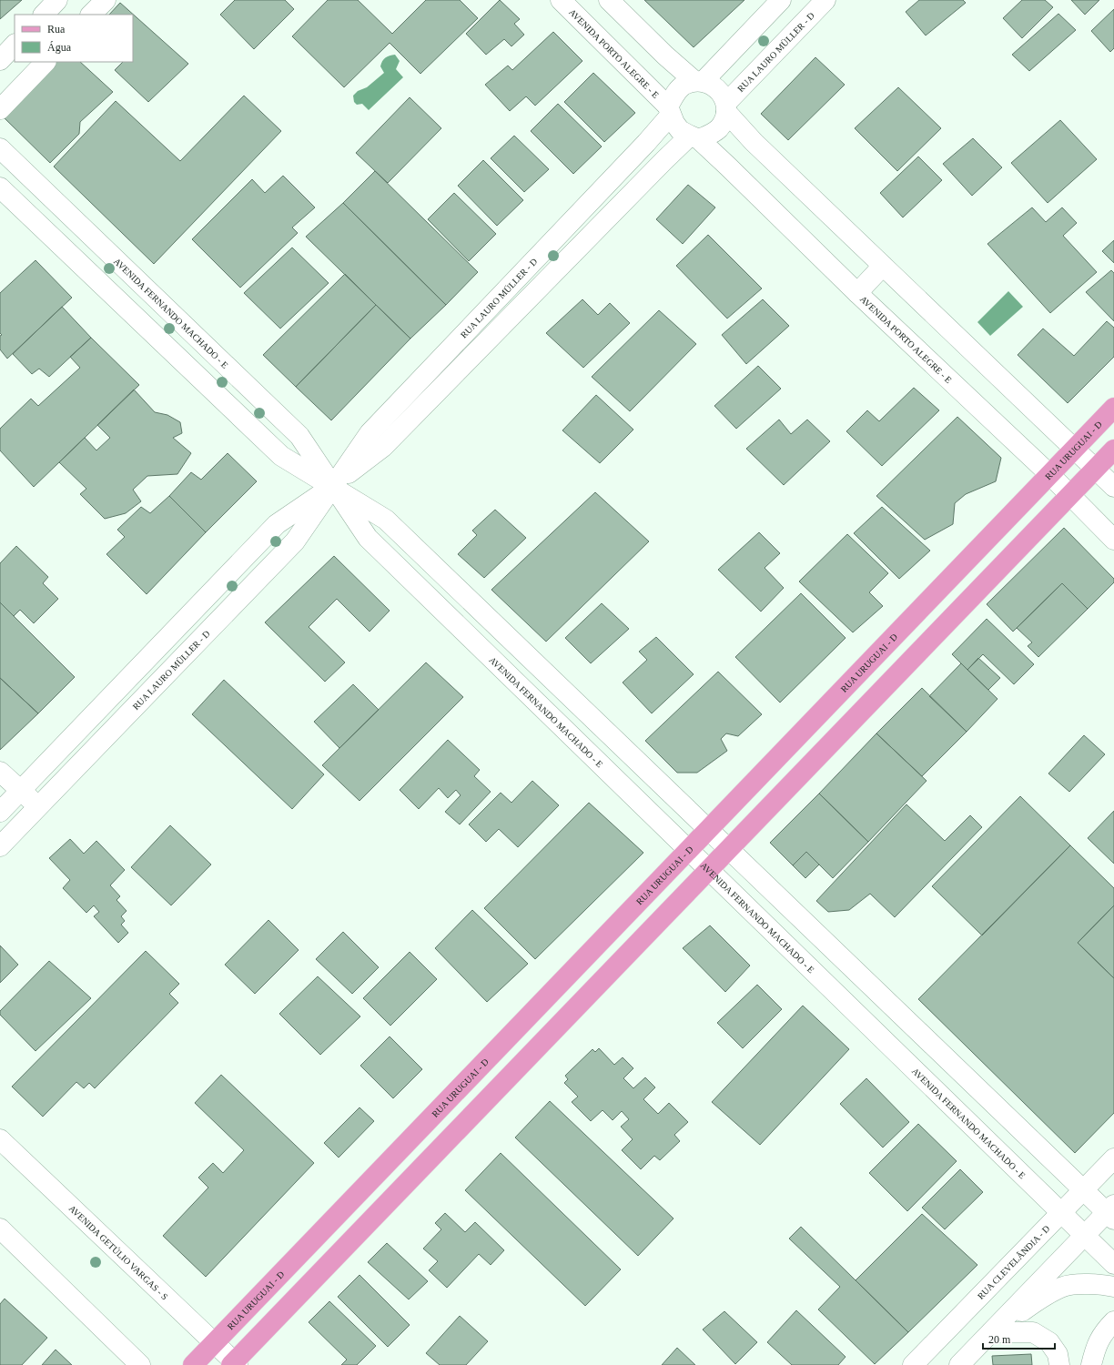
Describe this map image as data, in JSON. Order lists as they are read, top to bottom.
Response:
{
  "streets": {
    "main road": ["RUA URUGUAI - D"],
    "street": [
      "RUA LAURO MÜLLER - D",
      "AVENIDA PORTO ALEGRE - E",
      "AVENIDA FERNANDO MACHADO - E",
      "AVENIDA GETÚLIO VARGAS - S",
      "RUA CLEVELÂNDIA - D"
    ]
  },
  "crossings": [
    ["RUA LAURO MÜLLER - D", "AVENIDA PORTO ALEGRE - E"],
    ["RUA LAURO MÜLLER - D", "AVENIDA FERNANDO MACHADO - E"],
    ["AVENIDA PORTO ALEGRE - E", "RUA URUGUAI - D"],
    ["AVENIDA FERNANDO MACHADO - E", "RUA URUGUAI - D"],
    ["AVENIDA FERNANDO MACHADO - E", "RUA CLEVELÂNDIA - D"],
    ["RUA URUGUAI - D", "AVENIDA GETÚLIO VARGAS - S"]
  ],
  "legend": ["Rua", "Água"],
  "scale_bar": "20 m"
}
